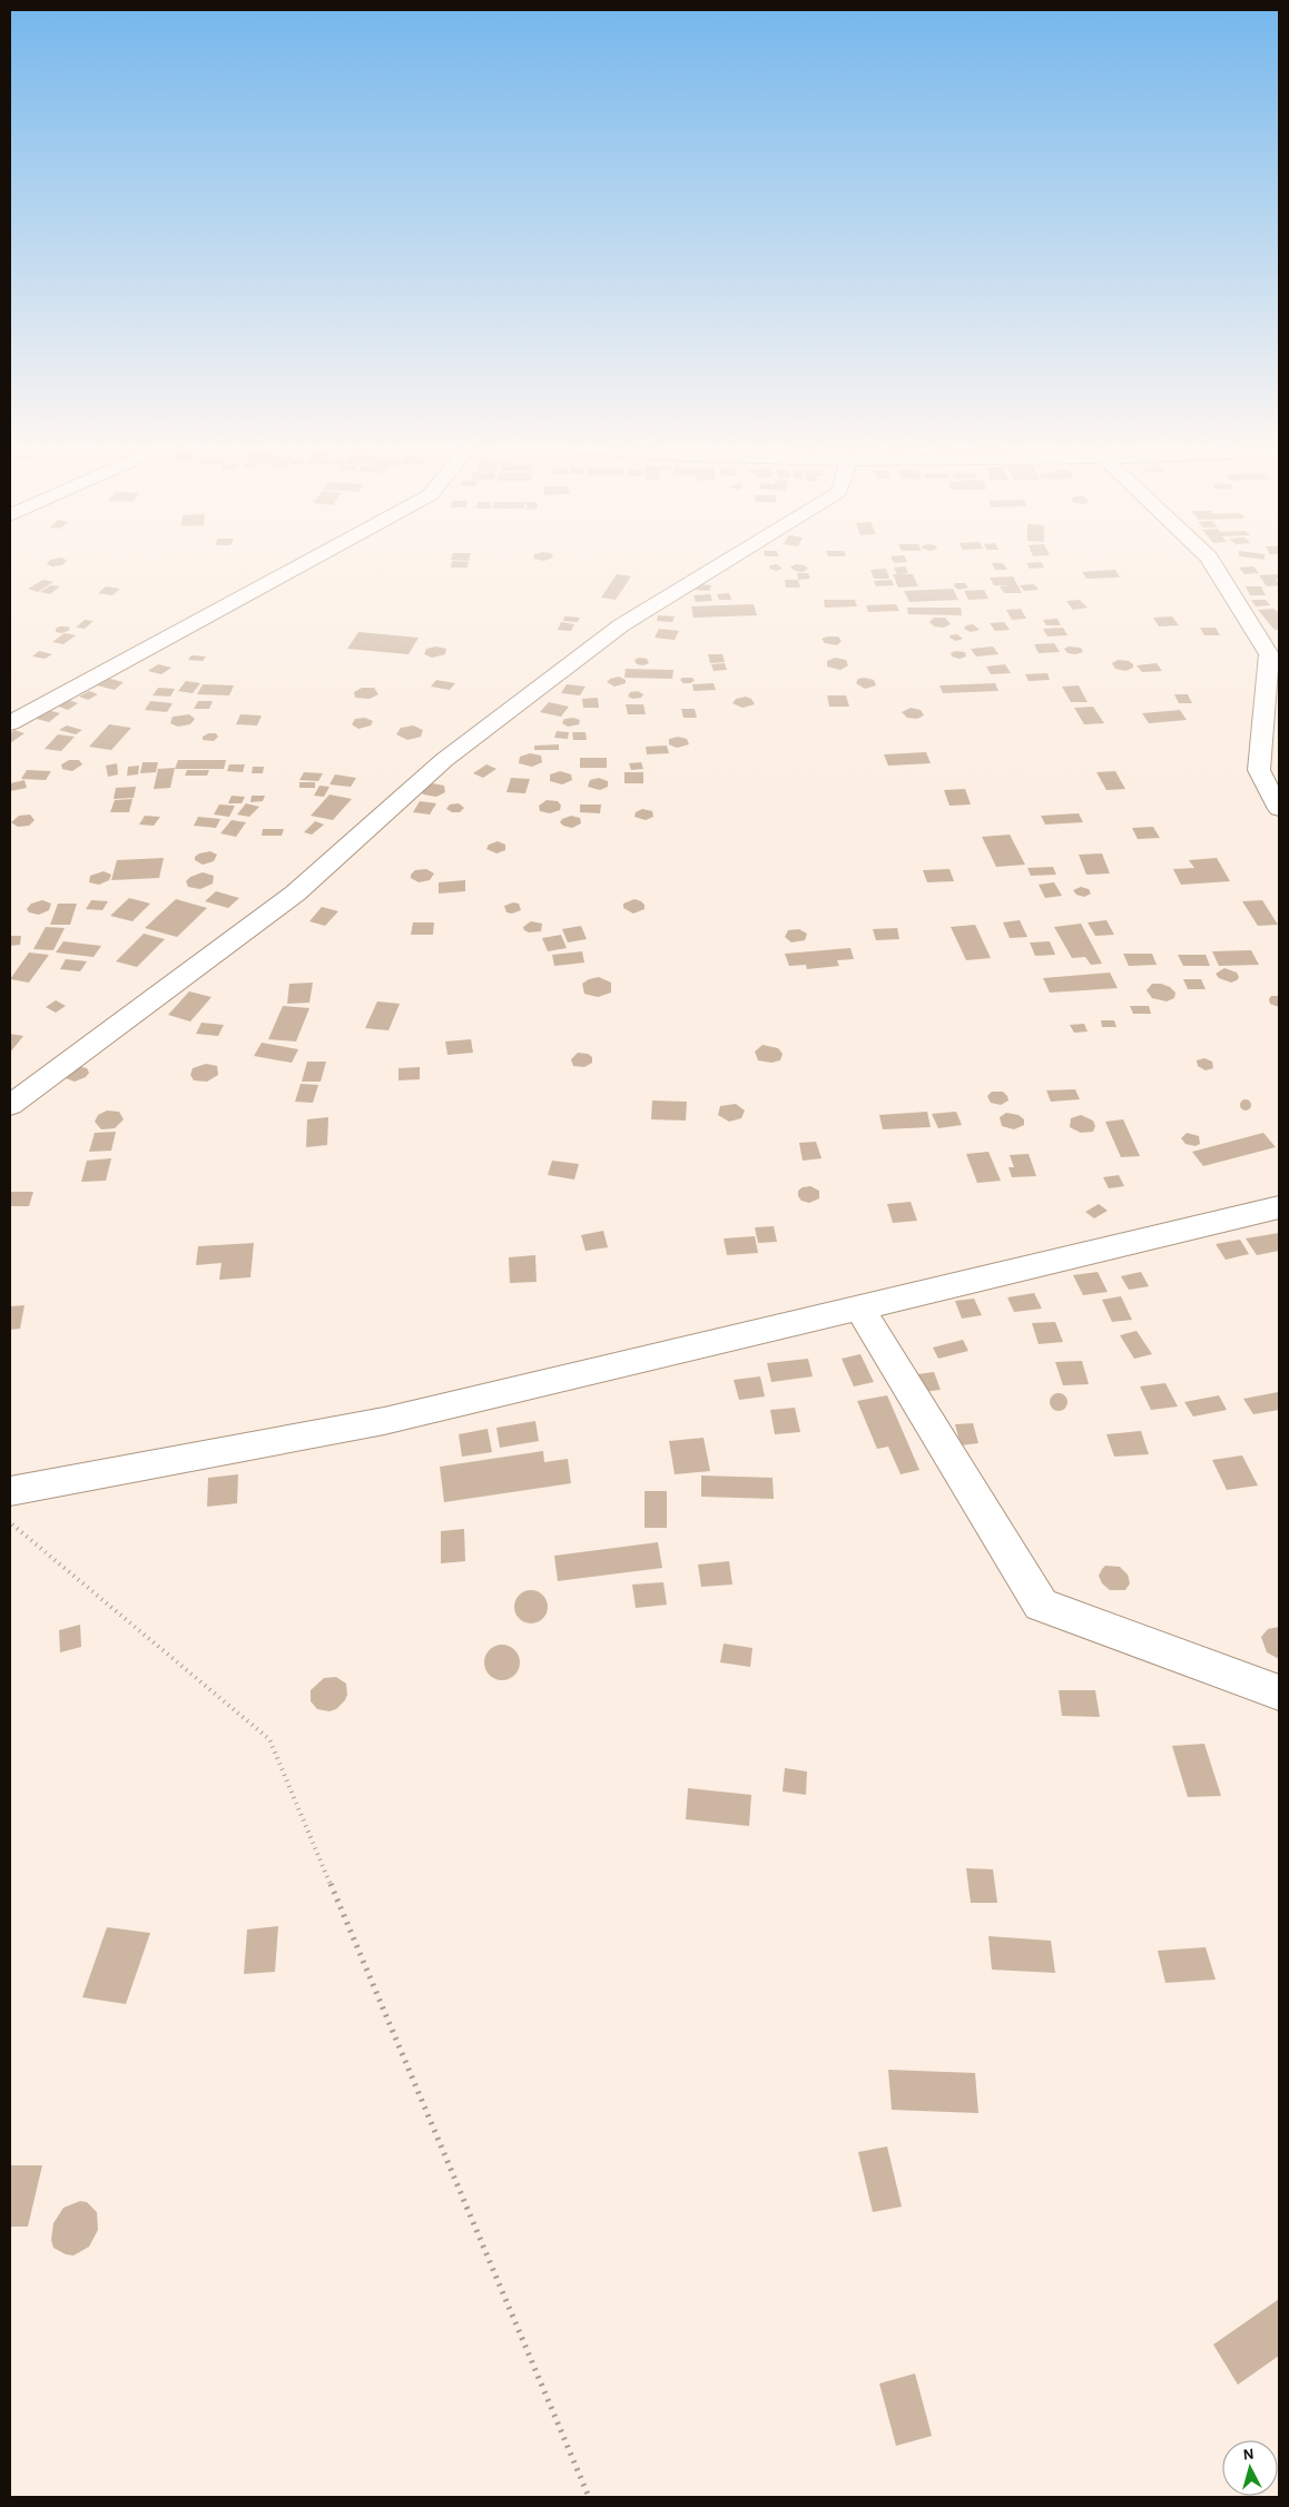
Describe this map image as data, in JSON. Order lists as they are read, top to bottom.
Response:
{
  "north": "top"
}
